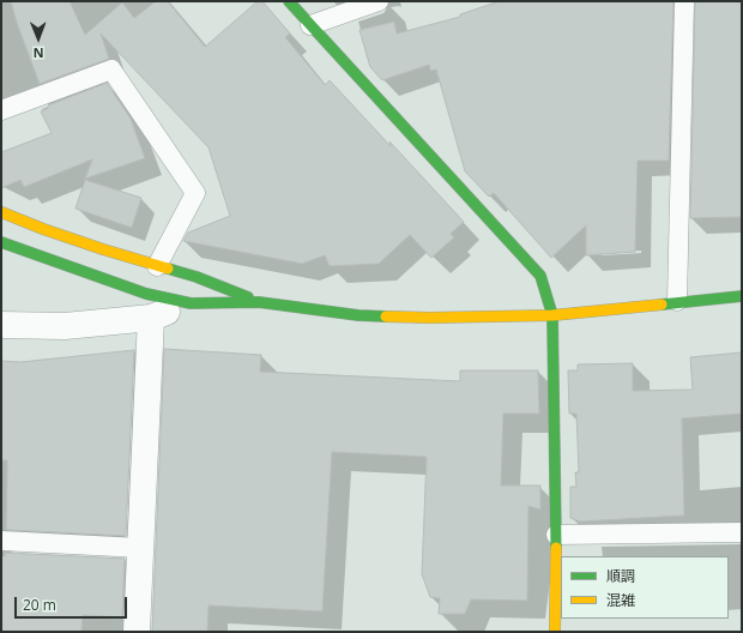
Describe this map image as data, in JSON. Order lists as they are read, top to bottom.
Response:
{
  "legend": ["順調", "混雑"],
  "scale_bar": "20 m",
  "north": "bottom"
}
